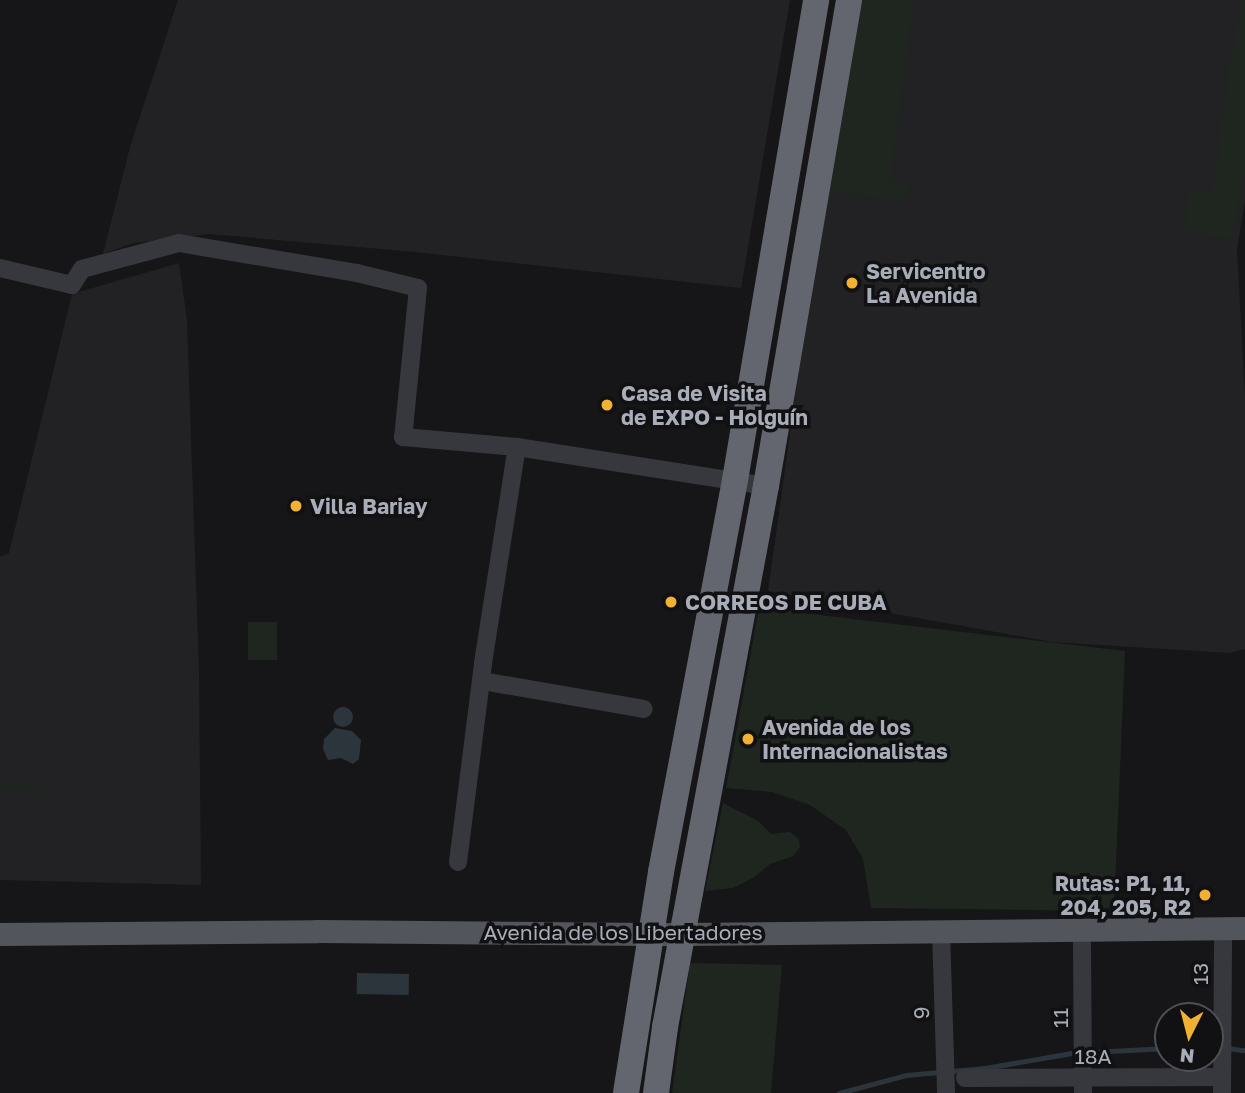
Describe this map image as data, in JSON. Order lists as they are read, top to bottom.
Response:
{
  "streets": {
    "main road": ["Avenida de los Libertadores"],
    "street": [
      "13",
      "9",
      "11",
      "18A"
    ]
  },
  "crossings": [
    ["Avenida de los Libertadores", "9"],
    ["13", "18A"],
    ["11", "18A"]
  ],
  "places": [
    "Servicentro La Avenida",
    "Casa de Visita de EXPO - Holguín",
    "Villa Bariay",
    "CORREOS DE CUBA",
    "Avenida de los Internacionalistas",
    "Rutas: P1, 11, 204, 205, R2"
  ],
  "north": "bottom"
}
